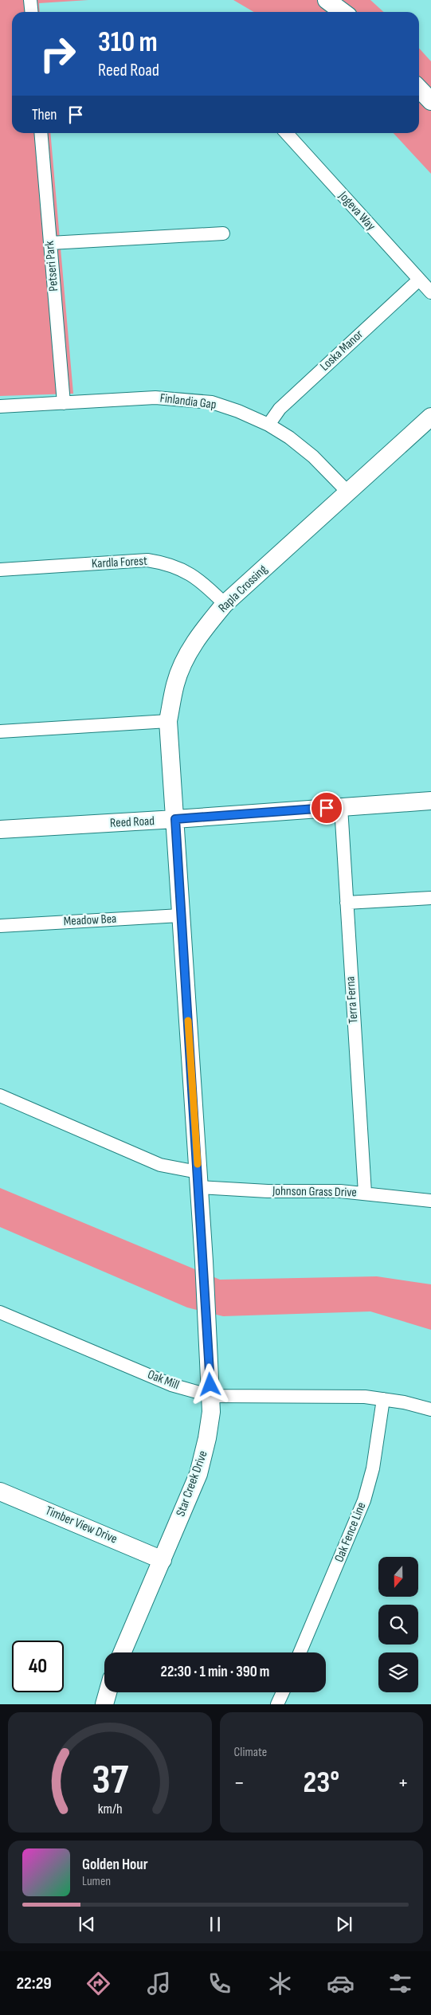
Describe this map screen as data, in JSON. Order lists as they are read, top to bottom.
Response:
{
  "streets": {
    "street": [
      "Jogeva Way",
      "Petseri Park",
      "Loska Manor",
      "Finlandia Gap",
      "Kardla Forest",
      "Rapla Crossing",
      "Reed Road",
      "Meadow Bea",
      "Terra Ferna",
      "Johnson Grass Drive",
      "Oak Mill",
      "Star Creek Drive",
      "Timber View Drive",
      "Oak Fence Line"
    ]
  },
  "crossings": [
    ["Jogeva Way", "Loska Manor"],
    ["Petseri Park", "Finlandia Gap"],
    ["Loska Manor", "Finlandia Gap"],
    ["Finlandia Gap", "Rapla Crossing"],
    ["Kardla Forest", "Rapla Crossing"],
    ["Rapla Crossing", "Reed Road"],
    ["Rapla Crossing", "Star Creek Drive"],
    ["Reed Road", "Terra Ferna"],
    ["Reed Road", "Star Creek Drive"],
    ["Meadow Bea", "Star Creek Drive"],
    ["Terra Ferna", "Johnson Grass Drive"],
    ["Johnson Grass Drive", "Star Creek Drive"],
    ["Oak Mill", "Star Creek Drive"],
    ["Oak Mill", "Oak Fence Line"],
    ["Star Creek Drive", "Timber View Drive"]
  ],
  "north": "bottom",
  "page": {
    "turn": ["310 m", "Reed Road"],
    "then": "Then",
    "limit": "40",
    "trip": "22:30 · 1 min · 390 m",
    "tile": "Climate",
    "heat": ["−", "23°", "+"],
    "song": ["Golden Hour", "Lumen"],
    "tabs": "22:29",
    "gauge": ["37", "km/h"]
  }
}
